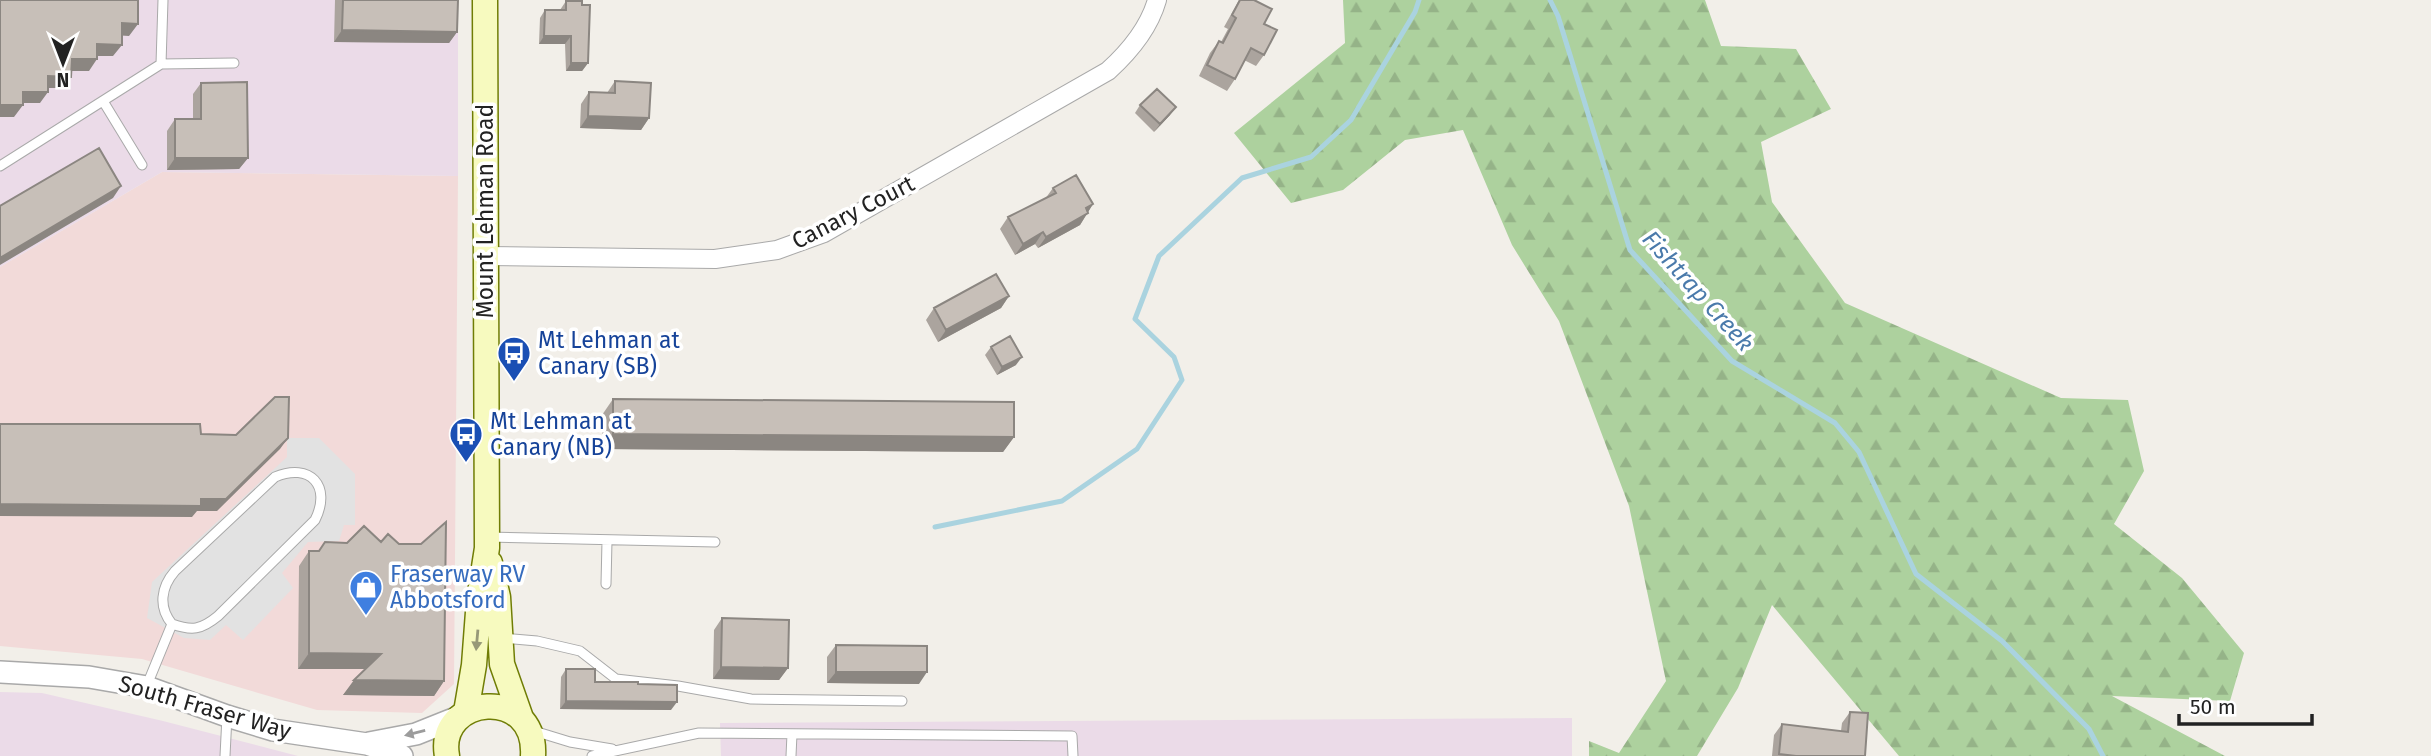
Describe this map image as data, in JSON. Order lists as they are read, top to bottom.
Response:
{
  "streets": {
    "main road": ["Mount Lehman Road"],
    "street": ["Canary Court", "South Fraser Way"]
  },
  "crossings": [
    ["Mount Lehman Road", "Canary Court"],
    ["Mount Lehman Road", "South Fraser Way"]
  ],
  "water": ["Fishtrap Creek"],
  "places": {
    "bus stop": ["Mt Lehman at Canary (SB)", "Mt Lehman at Canary (NB)"],
    "shop": ["Fraserway RV Abbotsford"]
  },
  "scale_bar": "50 m",
  "north": "bottom"
}
